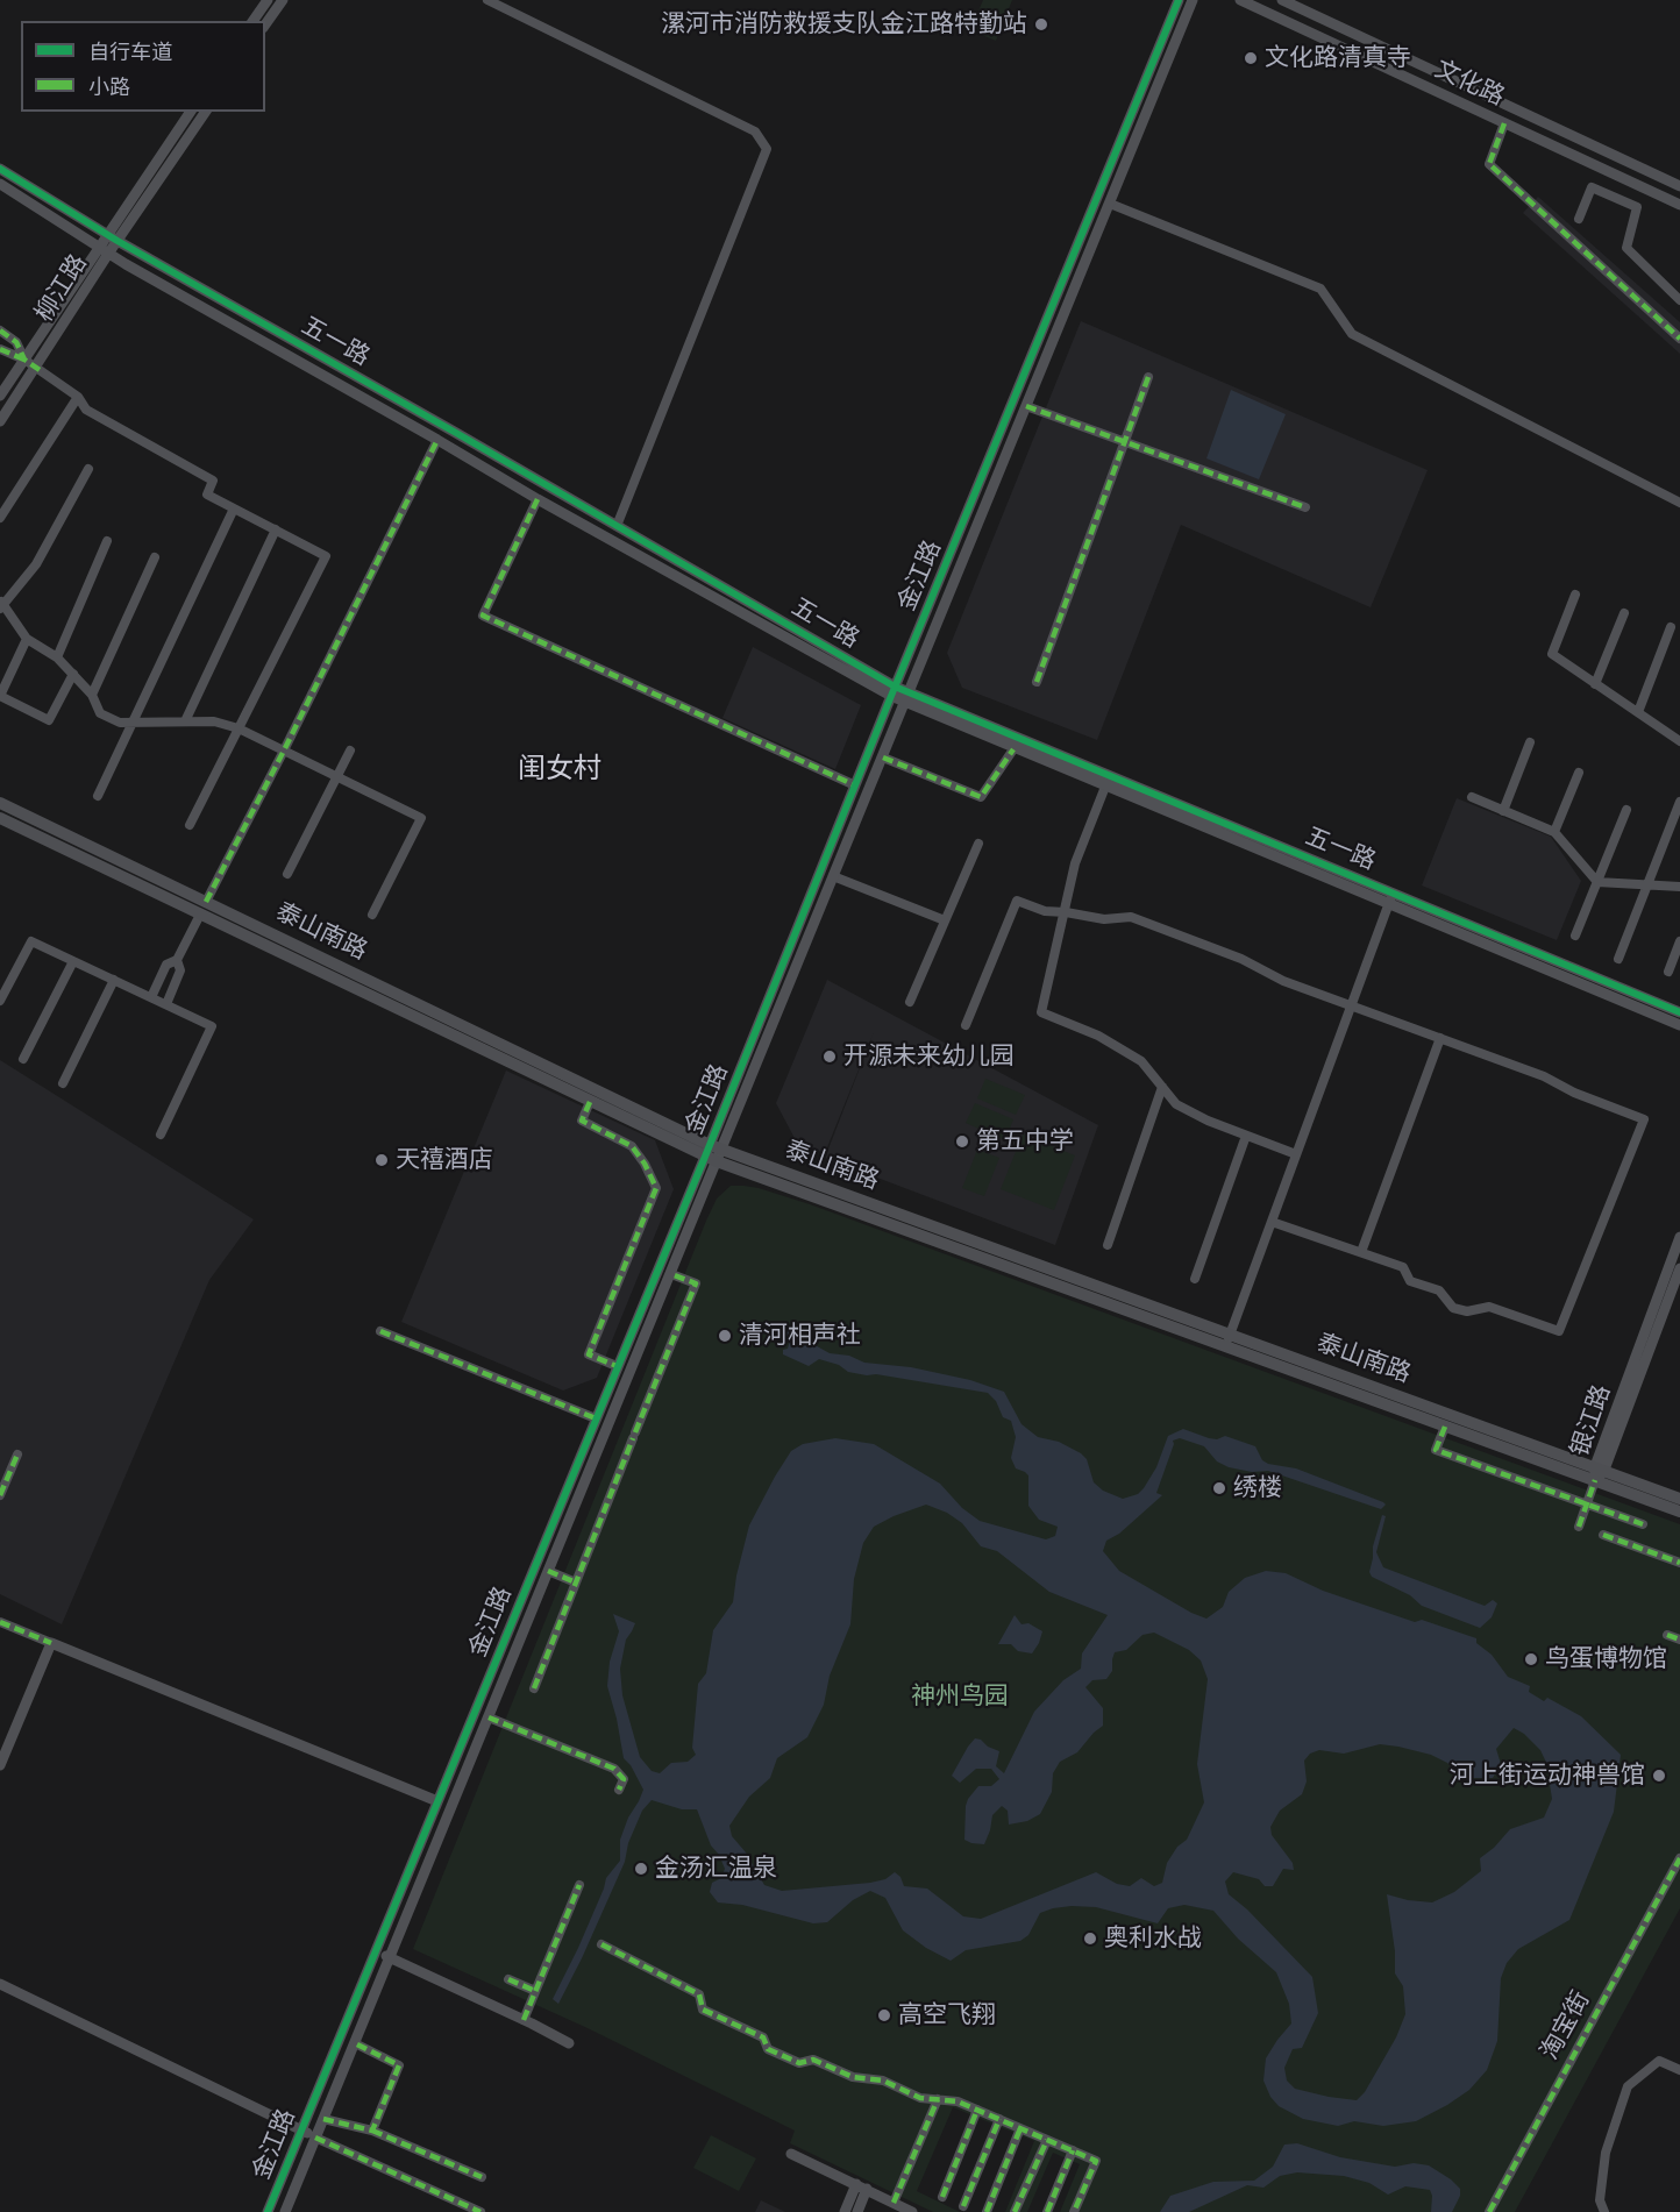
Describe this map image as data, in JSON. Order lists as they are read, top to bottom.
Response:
{
  "streets": {
    "main road": ["泰山南路"],
    "street": [
      "文化路",
      "柳江路",
      "五一路",
      "金江路",
      "银江路",
      "淘宝街"
    ]
  },
  "crossings": [
    ["柳江路", "五一路"],
    ["五一路", "金江路"],
    ["金江路", "泰山南路"],
    ["泰山南路", "银江路"]
  ],
  "districts": ["闺女村"],
  "parks": ["神州鸟园"],
  "places": [
    "漯河市消防救援支队金江路特勤站",
    "文化路清真寺",
    "开源未来幼儿园",
    "第五中学",
    "天禧酒店",
    "清河相声社",
    "绣楼",
    "鸟蛋博物馆",
    "河上街运动神兽馆",
    "金汤汇温泉",
    "奥利水战",
    "高空飞翔"
  ],
  "legend": ["自行车道", "小路"]
}
